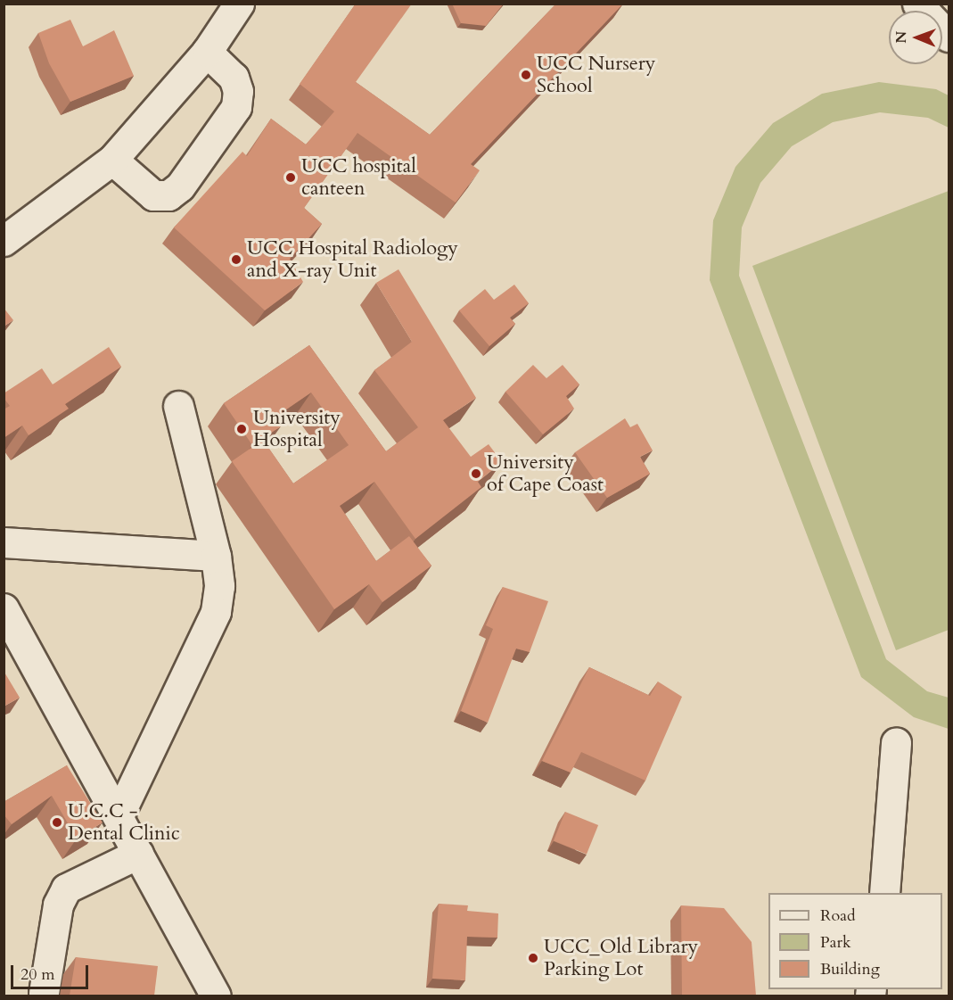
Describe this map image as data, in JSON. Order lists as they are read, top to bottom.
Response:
{
  "places": [
    "UCC Nursery School",
    "UCC hospital canteen",
    "UCC Hospital Radiology and X-ray Unit",
    "University Hospital",
    "University of Cape Coast",
    "U.C.C - Dental Clinic",
    "UCC_Old Library Parking Lot"
  ],
  "legend": ["Road", "Park", "Building"],
  "scale_bar": "20 m",
  "north": "left"
}
